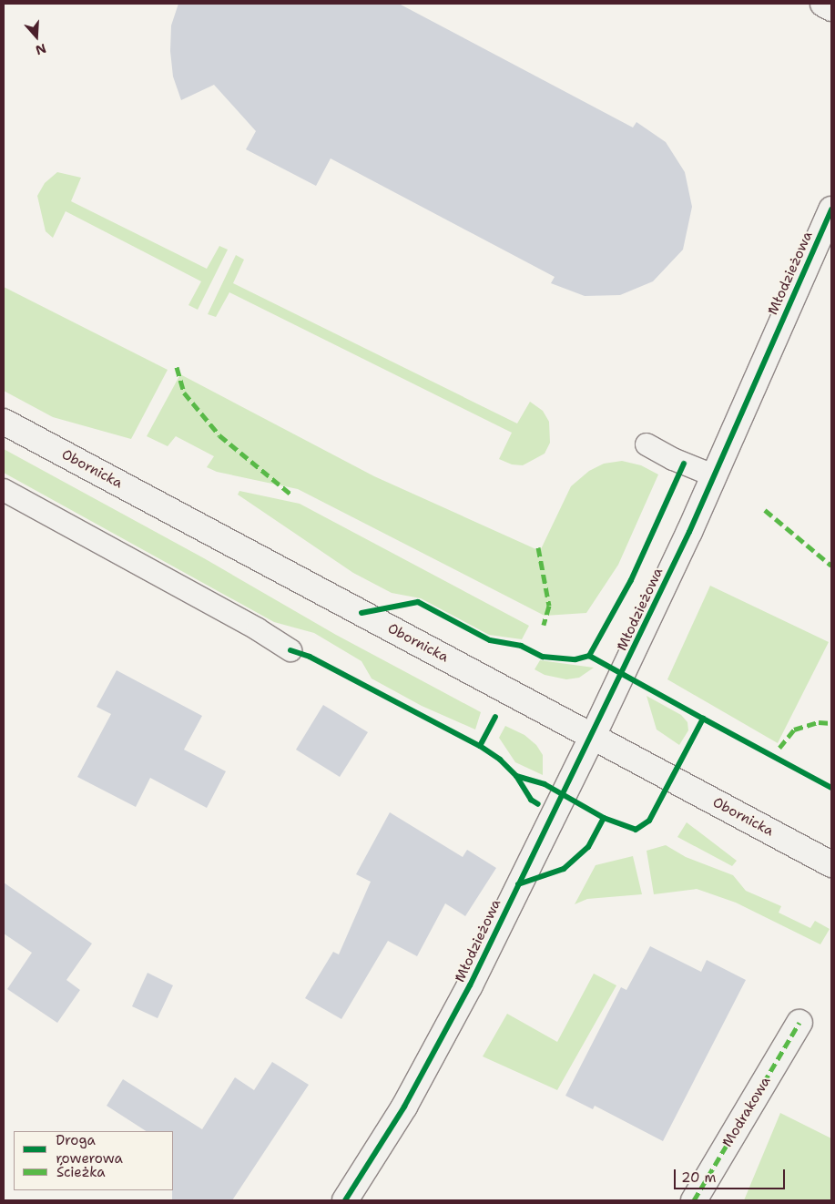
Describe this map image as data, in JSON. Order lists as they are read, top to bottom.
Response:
{
  "streets": {
    "street": ["Młodzieżowa", "Obornicka", "Modrakowa"]
  },
  "crossings": [
    ["Młodzieżowa", "Obornicka"]
  ],
  "legend": ["Droga rowerowa", "Ścieżka"],
  "scale_bar": "20 m",
  "north": "bottom"
}
